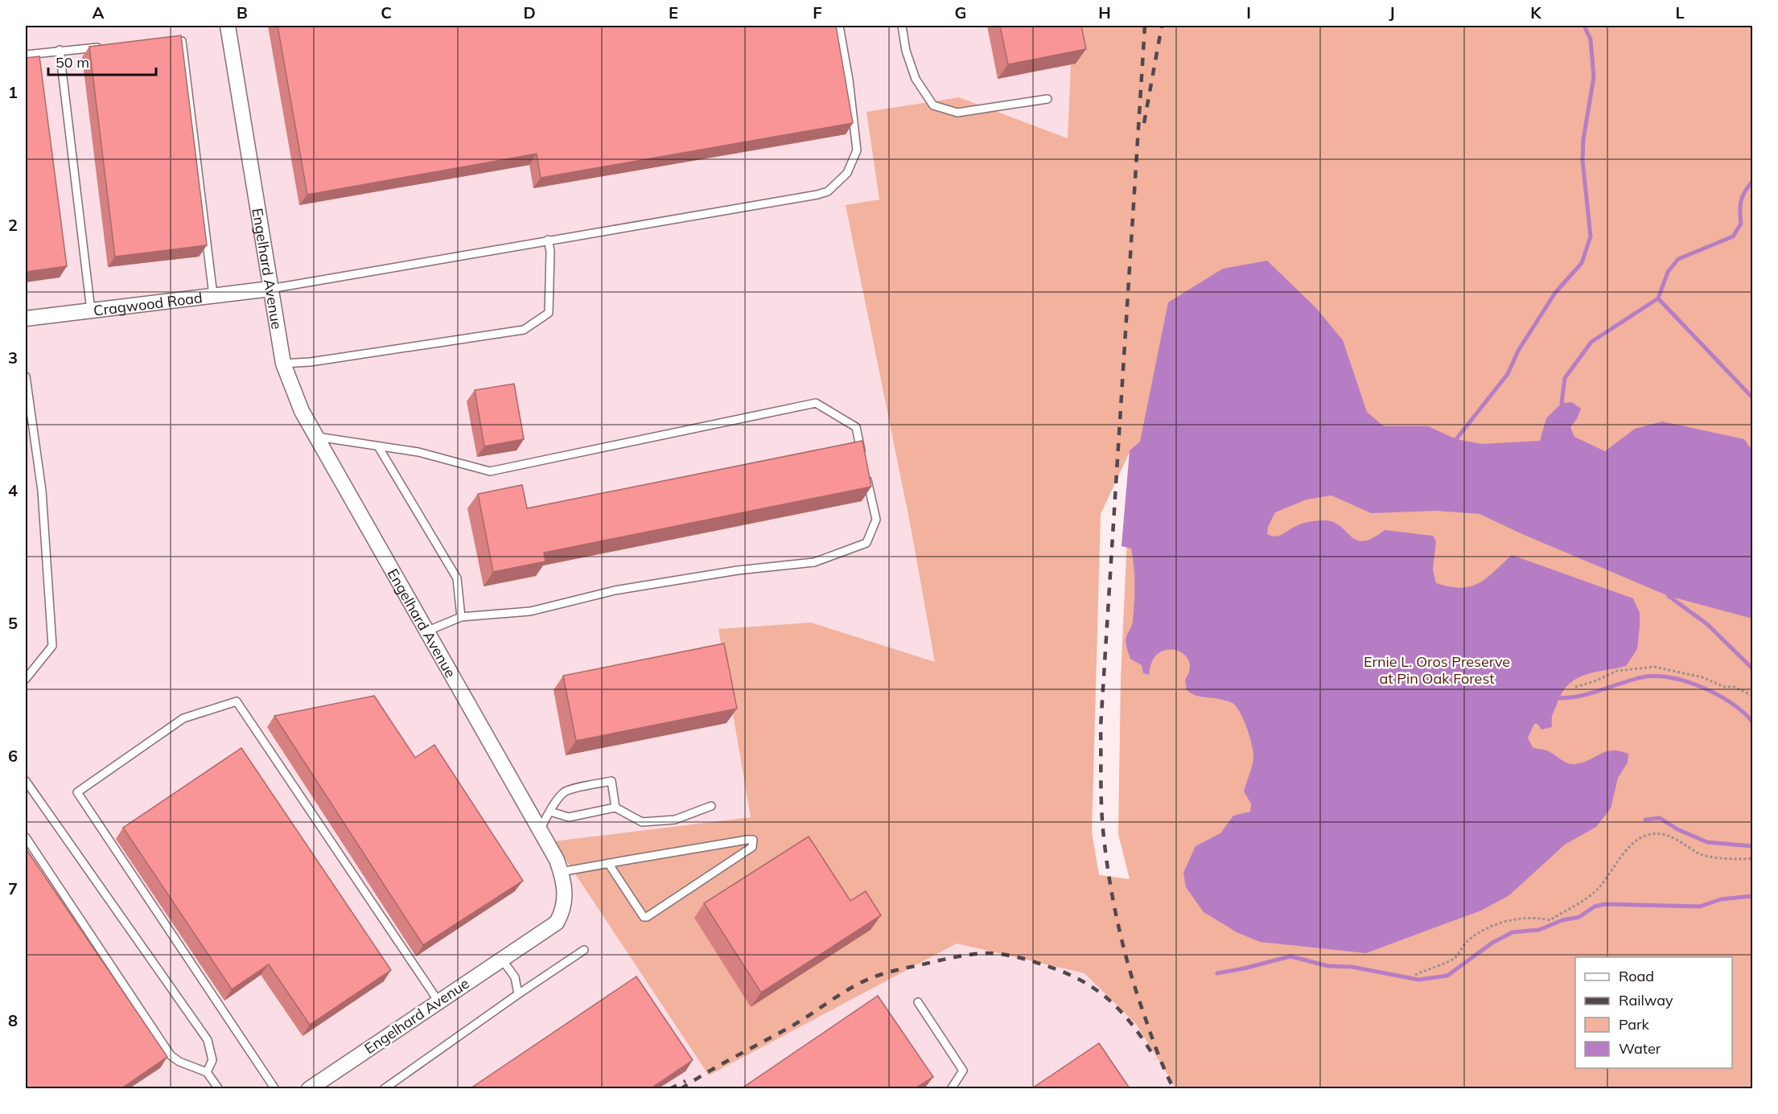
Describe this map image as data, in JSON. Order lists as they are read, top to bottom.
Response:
{
  "streets": {
    "street": ["Engelhard Avenue", "Cragwood Road"]
  },
  "crossings": [
    ["Engelhard Avenue", "Cragwood Road"]
  ],
  "parks": ["Ernie L. Oros Preserve at Pin Oak Forest"],
  "legend": [
    "Road",
    "Railway",
    "Park",
    "Water"
  ],
  "scale_bar": "50 m",
  "grid": {
    "columns": [
      "A",
      "B",
      "C",
      "D",
      "E",
      "F",
      "G",
      "H",
      "I",
      "J",
      "K",
      "L"
    ],
    "rows": [
      "1",
      "2",
      "3",
      "4",
      "5",
      "6",
      "7",
      "8"
    ]
  }
}
